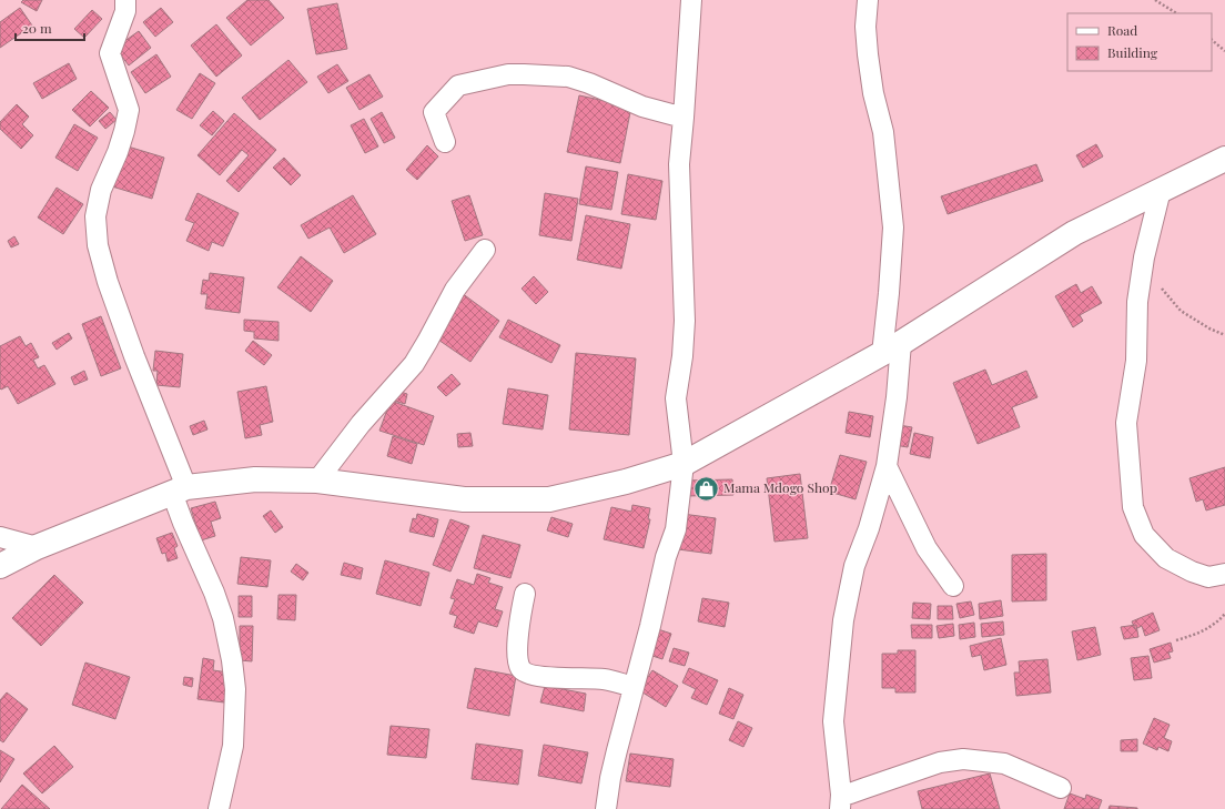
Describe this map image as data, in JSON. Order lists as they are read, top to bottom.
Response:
{
  "places": {
    "shop": ["Mama Mdogo Shop"]
  },
  "legend": ["Road", "Building"],
  "scale_bar": "20 m"
}
